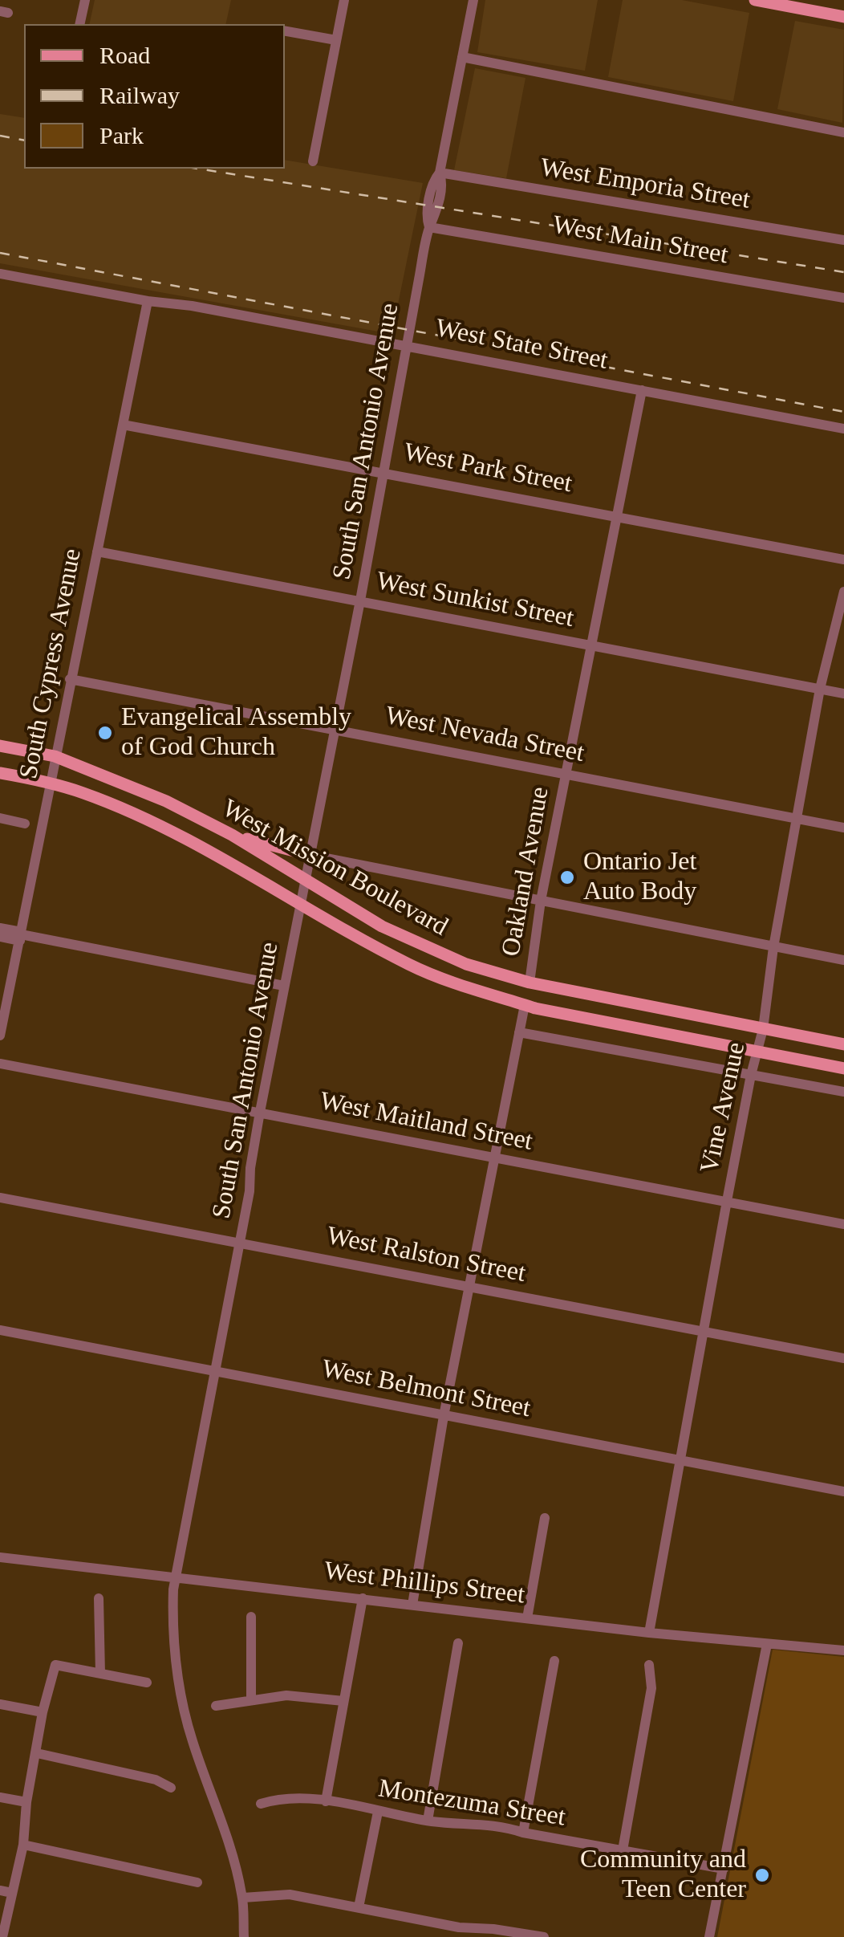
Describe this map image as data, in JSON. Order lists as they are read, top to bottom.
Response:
{
  "streets": {
    "main road": ["West Mission Boulevard"],
    "street": [
      "West Emporia Street",
      "West Main Street",
      "West State Street",
      "South San Antonio Avenue",
      "West Park Street",
      "West Sunkist Street",
      "South Cypress Avenue",
      "West Nevada Street",
      "Oakland Avenue",
      "Vine Avenue",
      "West Maitland Street",
      "West Ralston Street",
      "West Belmont Street",
      "West Phillips Street",
      "Montezuma Street"
    ]
  },
  "crossings": [
    ["West Emporia Street", "South San Antonio Avenue"],
    ["West Main Street", "South San Antonio Avenue"],
    ["West State Street", "South San Antonio Avenue"],
    ["West State Street", "South Cypress Avenue"],
    ["West State Street", "Oakland Avenue"],
    ["South San Antonio Avenue", "West Park Street"],
    ["South San Antonio Avenue", "West Sunkist Street"],
    ["South San Antonio Avenue", "West Nevada Street"],
    ["South San Antonio Avenue", "West Mission Boulevard"],
    ["South San Antonio Avenue", "West Maitland Street"],
    ["South San Antonio Avenue", "West Ralston Street"],
    ["South San Antonio Avenue", "West Belmont Street"],
    ["South San Antonio Avenue", "West Phillips Street"],
    ["West Park Street", "South Cypress Avenue"],
    ["West Park Street", "Oakland Avenue"],
    ["West Sunkist Street", "South Cypress Avenue"],
    ["West Sunkist Street", "Oakland Avenue"],
    ["West Sunkist Street", "Vine Avenue"],
    ["South Cypress Avenue", "West Nevada Street"],
    ["South Cypress Avenue", "West Mission Boulevard"],
    ["West Nevada Street", "Oakland Avenue"],
    ["West Nevada Street", "Vine Avenue"],
    ["West Mission Boulevard", "Oakland Avenue"],
    ["West Mission Boulevard", "Vine Avenue"],
    ["Vine Avenue", "West Maitland Street"],
    ["Vine Avenue", "West Ralston Street"],
    ["Vine Avenue", "West Belmont Street"],
    ["Vine Avenue", "West Phillips Street"]
  ],
  "places": ["Evangelical Assembly of God Church", "Ontario Jet Auto Body", "Community and Teen Center"],
  "legend": ["Road", "Railway", "Park"]
}
